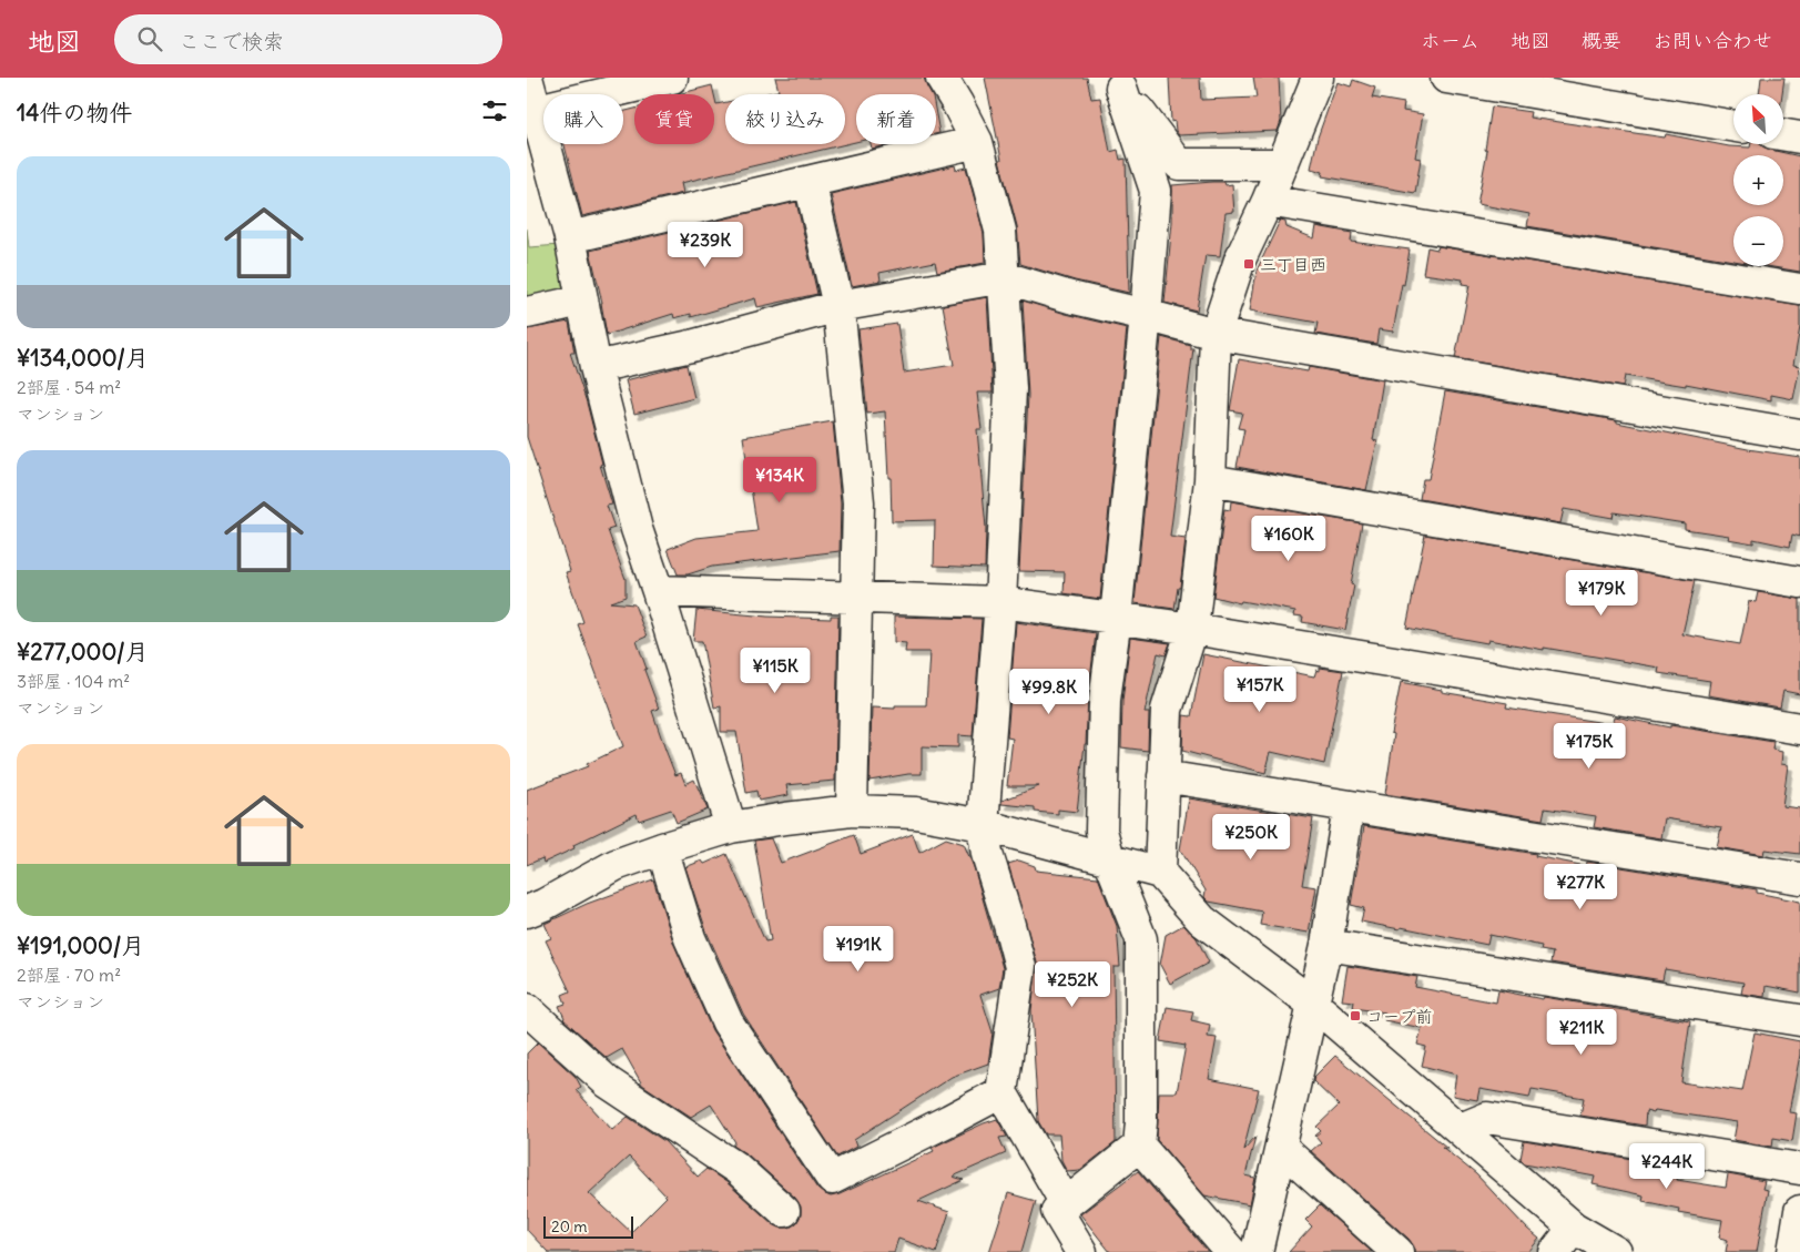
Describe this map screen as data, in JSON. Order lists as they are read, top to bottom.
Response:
{
  "places": {
    "transit": ["三丁目西", "コープ前"]
  },
  "scale_bar": "20 m",
  "north": "top left",
  "page": {
    "header": "地図",
    "search": "ここで検索",
    "nav": [
      "ホーム",
      "地図",
      "概要",
      "お問い合わせ"
    ],
    "heading": "14件の物件",
    "map_buttons": ["+", "−"],
    "chip": [
      "購入",
      "賃貸",
      "絞り込み",
      "新着"
    ],
    "list": [
      {
        "name": "¥134,000/月",
        "note": "2部屋 · 54 m² · マンション"
      },
      {
        "name": "¥277,000/月",
        "note": "3部屋 · 104 m² · マンション"
      },
      {
        "name": "¥191,000/月",
        "note": "2部屋 · 70 m² · マンション"
      }
    ],
    "price": [
      "¥239K",
      "¥134K",
      "¥160K",
      "¥179K",
      "¥115K",
      "¥157K",
      "¥99.8K",
      "¥175K",
      "¥250K",
      "¥277K",
      "¥191K",
      "¥252K",
      "¥211K",
      "¥244K"
    ],
    "scale": "20 m"
  }
}
